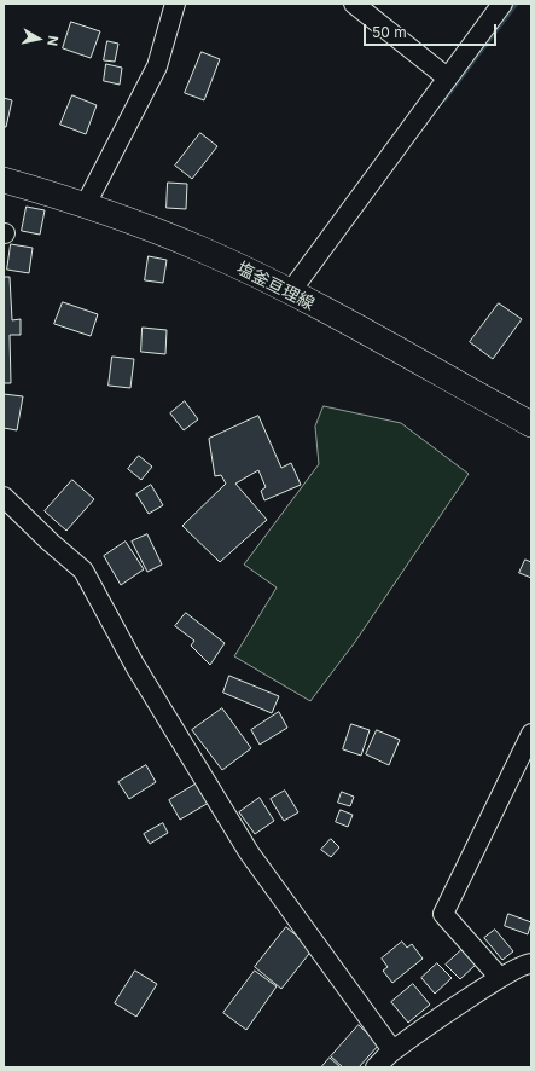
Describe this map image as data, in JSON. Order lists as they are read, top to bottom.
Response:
{
  "streets": {
    "main road": ["塩釜亘理線"]
  },
  "scale_bar": "50 m",
  "north": "right"
}
